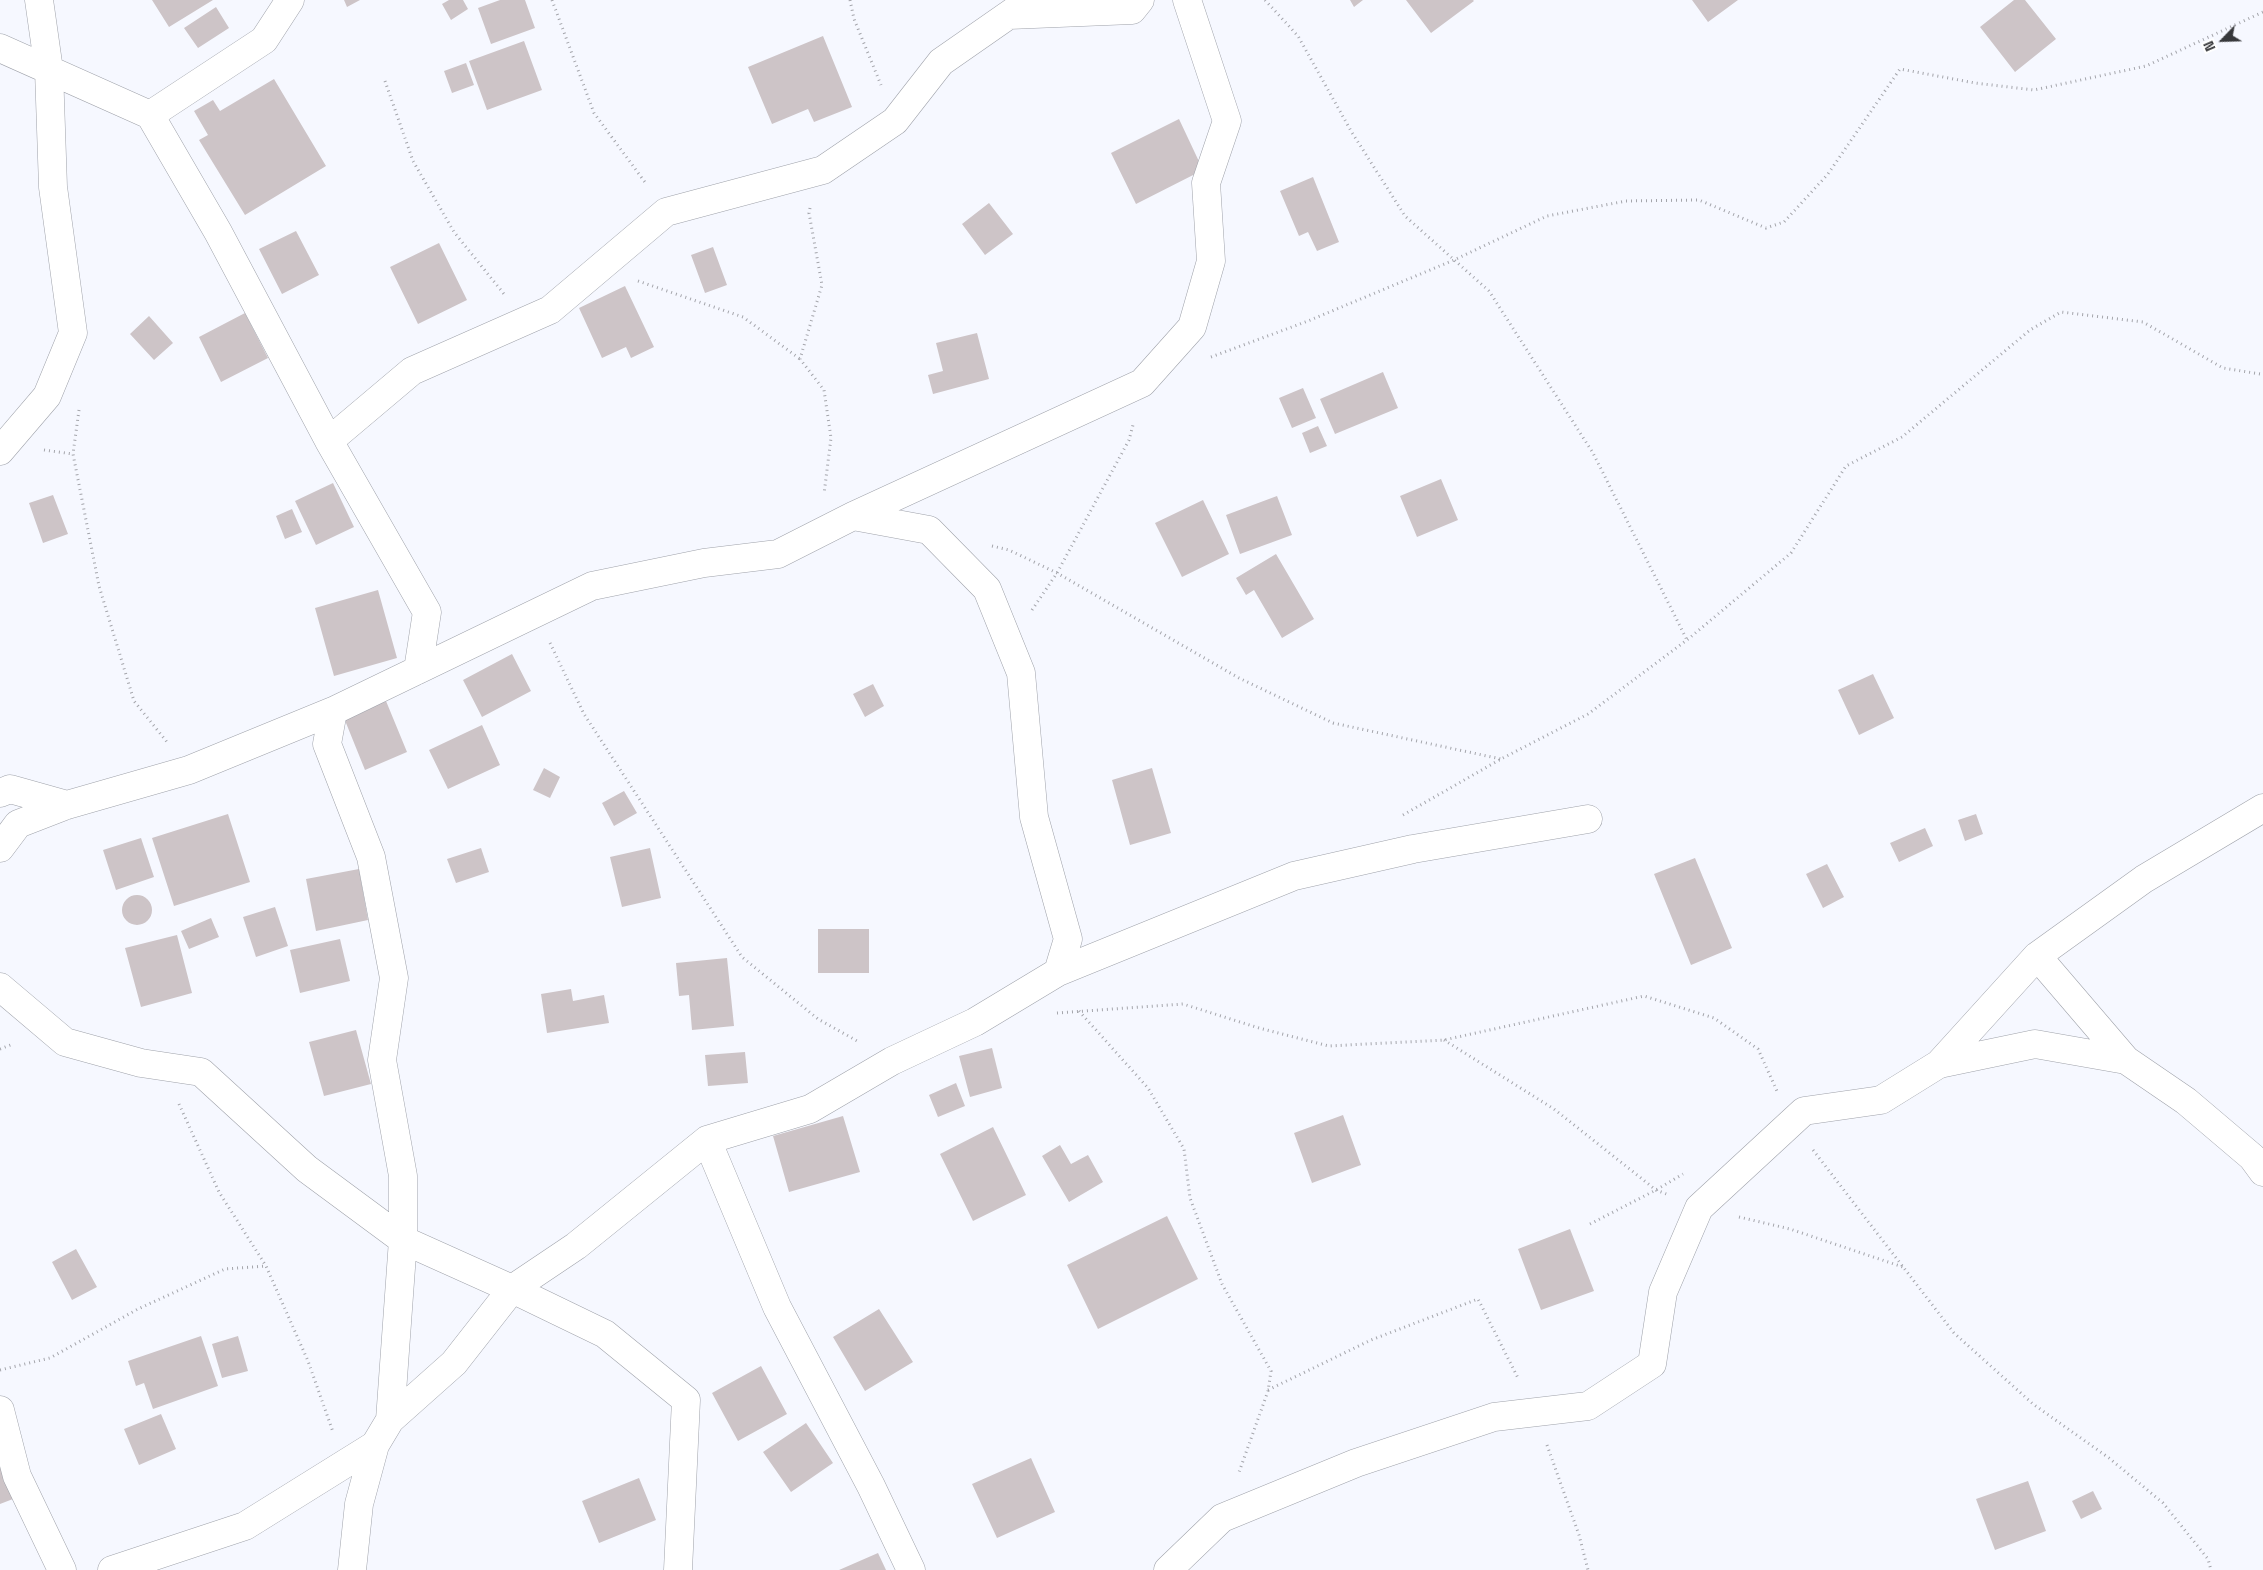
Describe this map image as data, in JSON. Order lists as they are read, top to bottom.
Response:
{
  "north": "bottom left"
}
